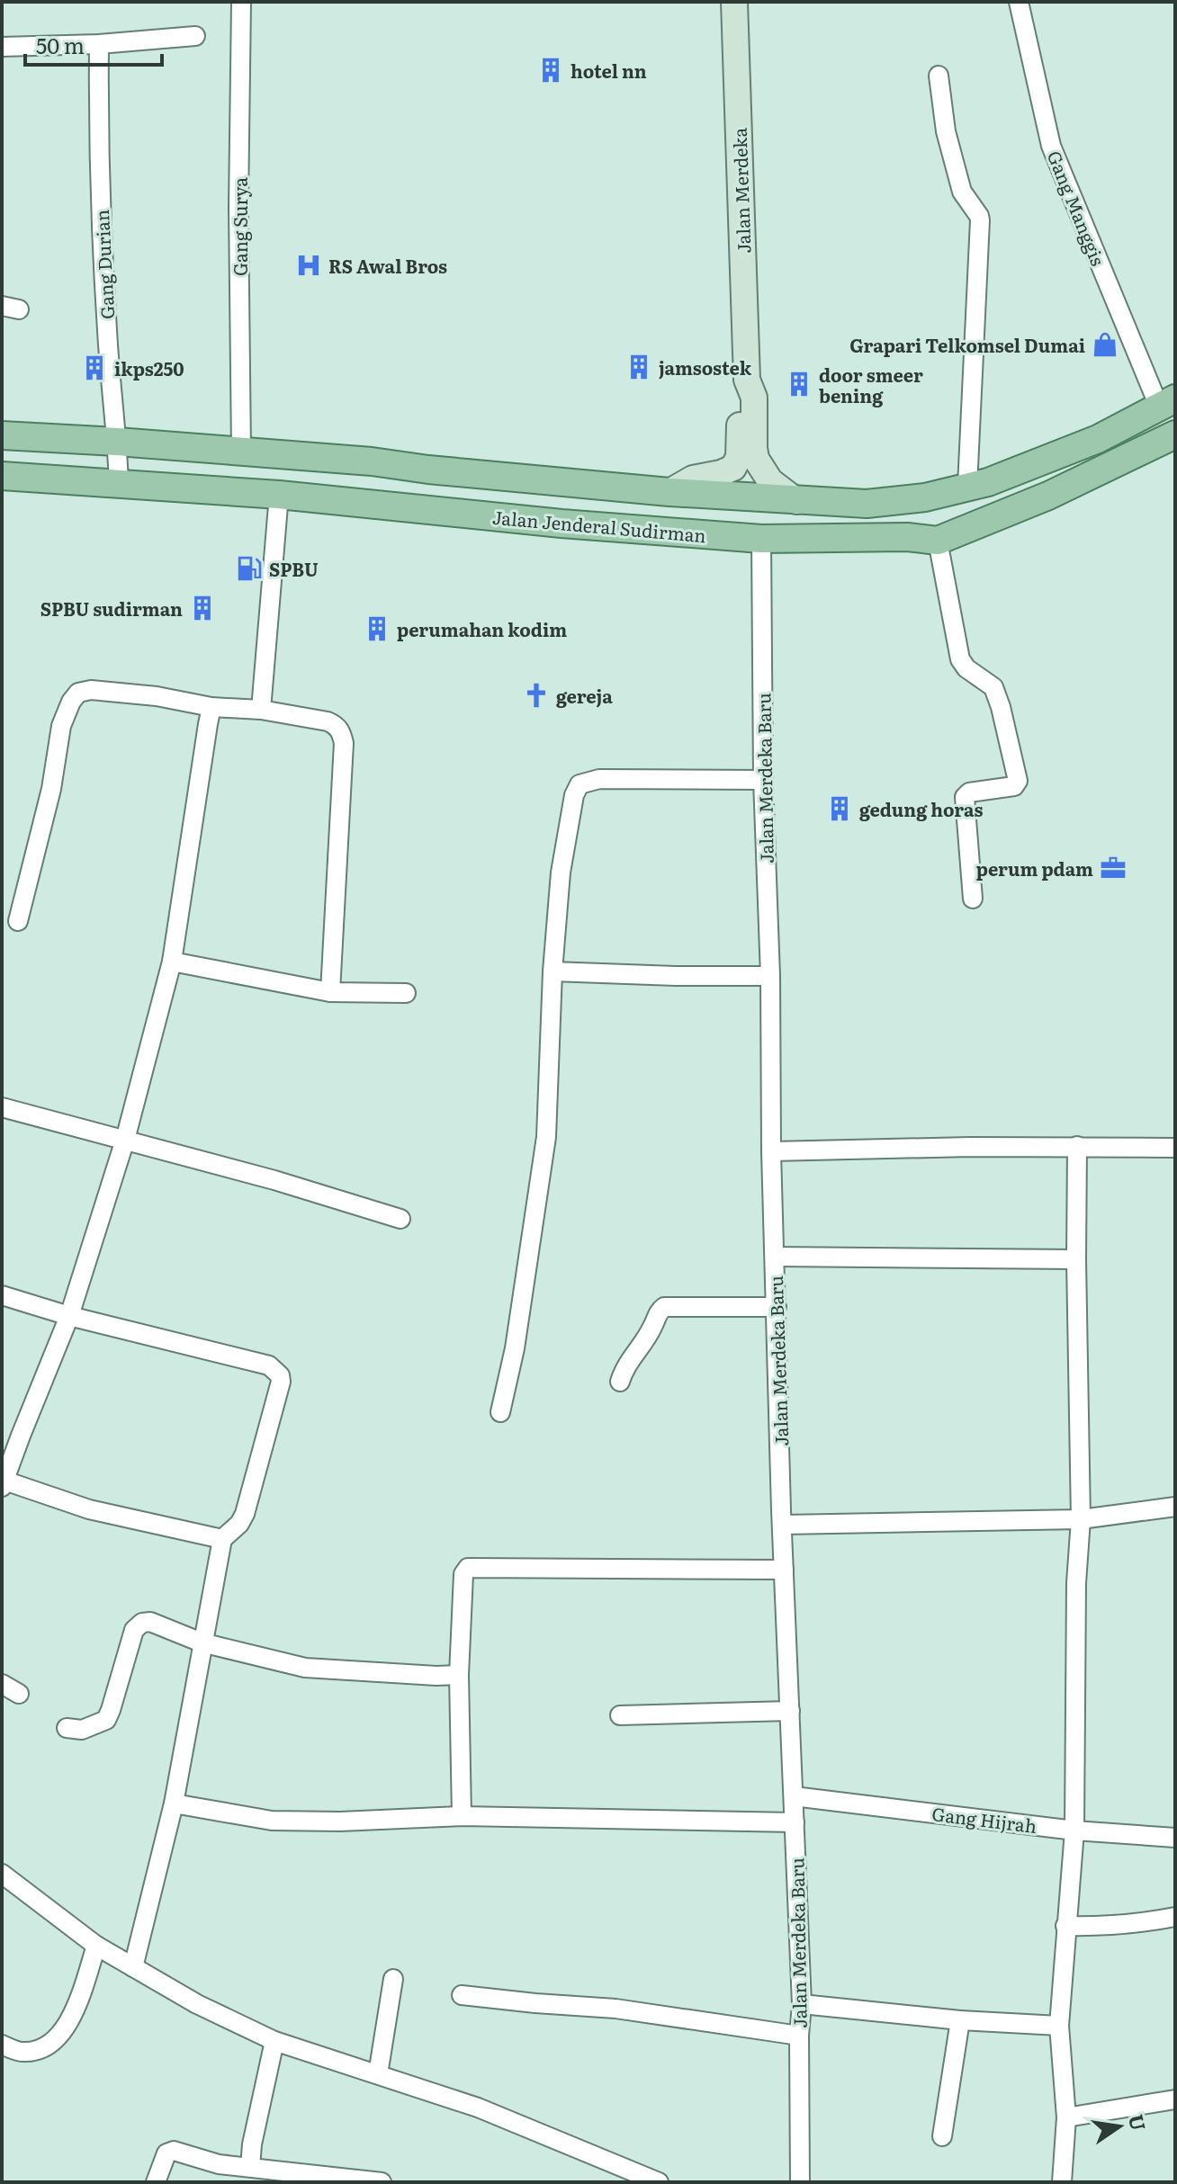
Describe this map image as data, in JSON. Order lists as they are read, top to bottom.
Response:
{
  "streets": {
    "main road": ["Jalan Jenderal Sudirman"],
    "street": [
      "Jalan Merdeka",
      "Gang Manggis",
      "Gang Surya",
      "Gang Durian",
      "Jalan Merdeka Baru",
      "Gang Hijrah"
    ]
  },
  "crossings": [
    ["Gang Durian", "Jalan Jenderal Sudirman"],
    ["Jalan Jenderal Sudirman", "Jalan Merdeka Baru"],
    ["Jalan Merdeka Baru", "Gang Hijrah"]
  ],
  "places": {
    "building": [
      "hotel nn",
      "jamsostek",
      "ikps250",
      "door smeer bening",
      "SPBU sudirman",
      "perumahan kodim",
      "gedung horas"
    ],
    "hospital": ["RS Awal Bros"],
    "shop": ["Grapari Telkomsel Dumai"],
    "fuel station": ["SPBU"],
    "church": ["gereja"],
    "office": ["perum pdam"]
  },
  "scale_bar": "50 m",
  "north": "right"
}
